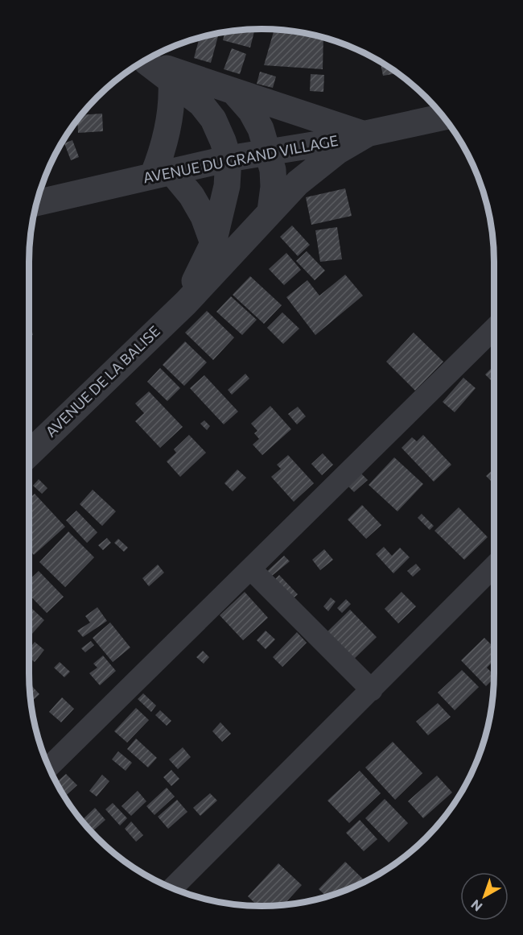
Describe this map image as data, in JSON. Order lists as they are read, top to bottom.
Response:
{
  "streets": {
    "street": ["AVENUE DU GRAND VILLAGE", "AVENUE DE LA BALISE"]
  },
  "crossings": [
    ["AVENUE DU GRAND VILLAGE", "AVENUE DE LA BALISE"]
  ],
  "north": "bottom left"
}
